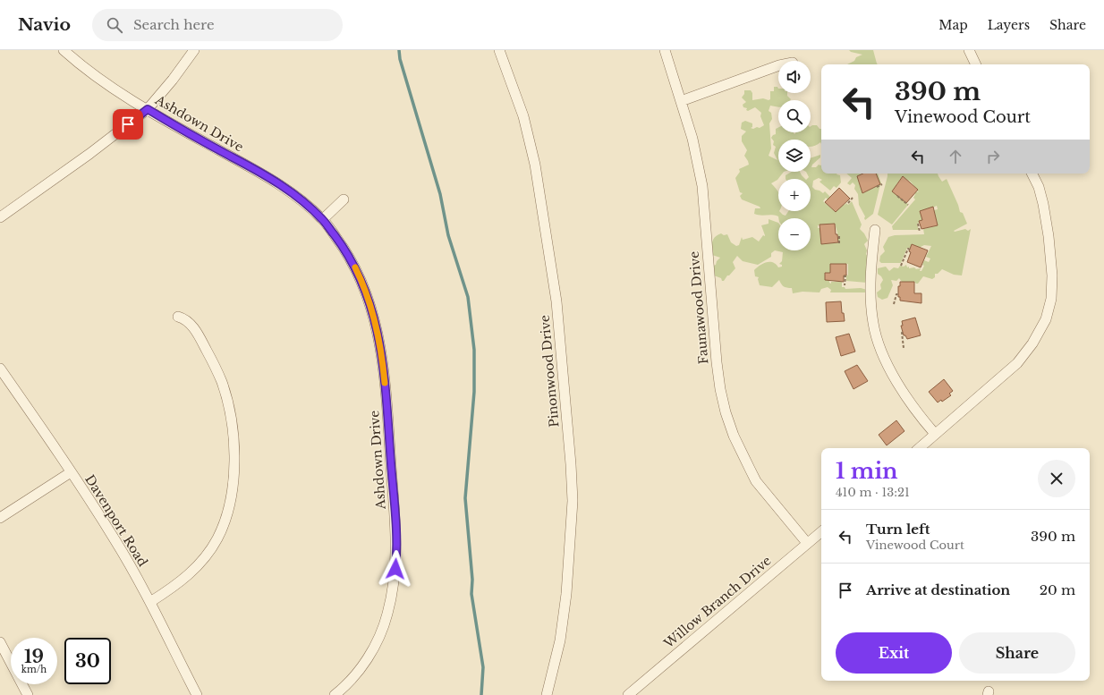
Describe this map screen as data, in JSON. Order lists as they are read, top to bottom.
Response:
{
  "streets": {
    "street": [
      "Ashdown Drive",
      "Faunawood Drive",
      "Pinonwood Drive",
      "Davenport Road",
      "Willow Branch Drive"
    ]
  },
  "crossings": [
    ["Faunawood Drive", "Willow Branch Drive"]
  ],
  "page": {
    "header": "Navio",
    "search": "Search here",
    "nav": ["Map", "Layers", "Share"],
    "map_buttons": ["+", "−"],
    "turn": ["390 m", "Vinewood Court"],
    "heading": ["1 min", "410 m · 13:21"],
    "list": [
      {
        "name": "Turn left",
        "note": "Vinewood Court",
        "value": "390 m"
      },
      {
        "name": "Arrive at destination",
        "value": "20 m"
      }
    ],
    "buttons": ["Exit", "Share"],
    "speed": "19 km/h",
    "limit": "30"
  }
}
